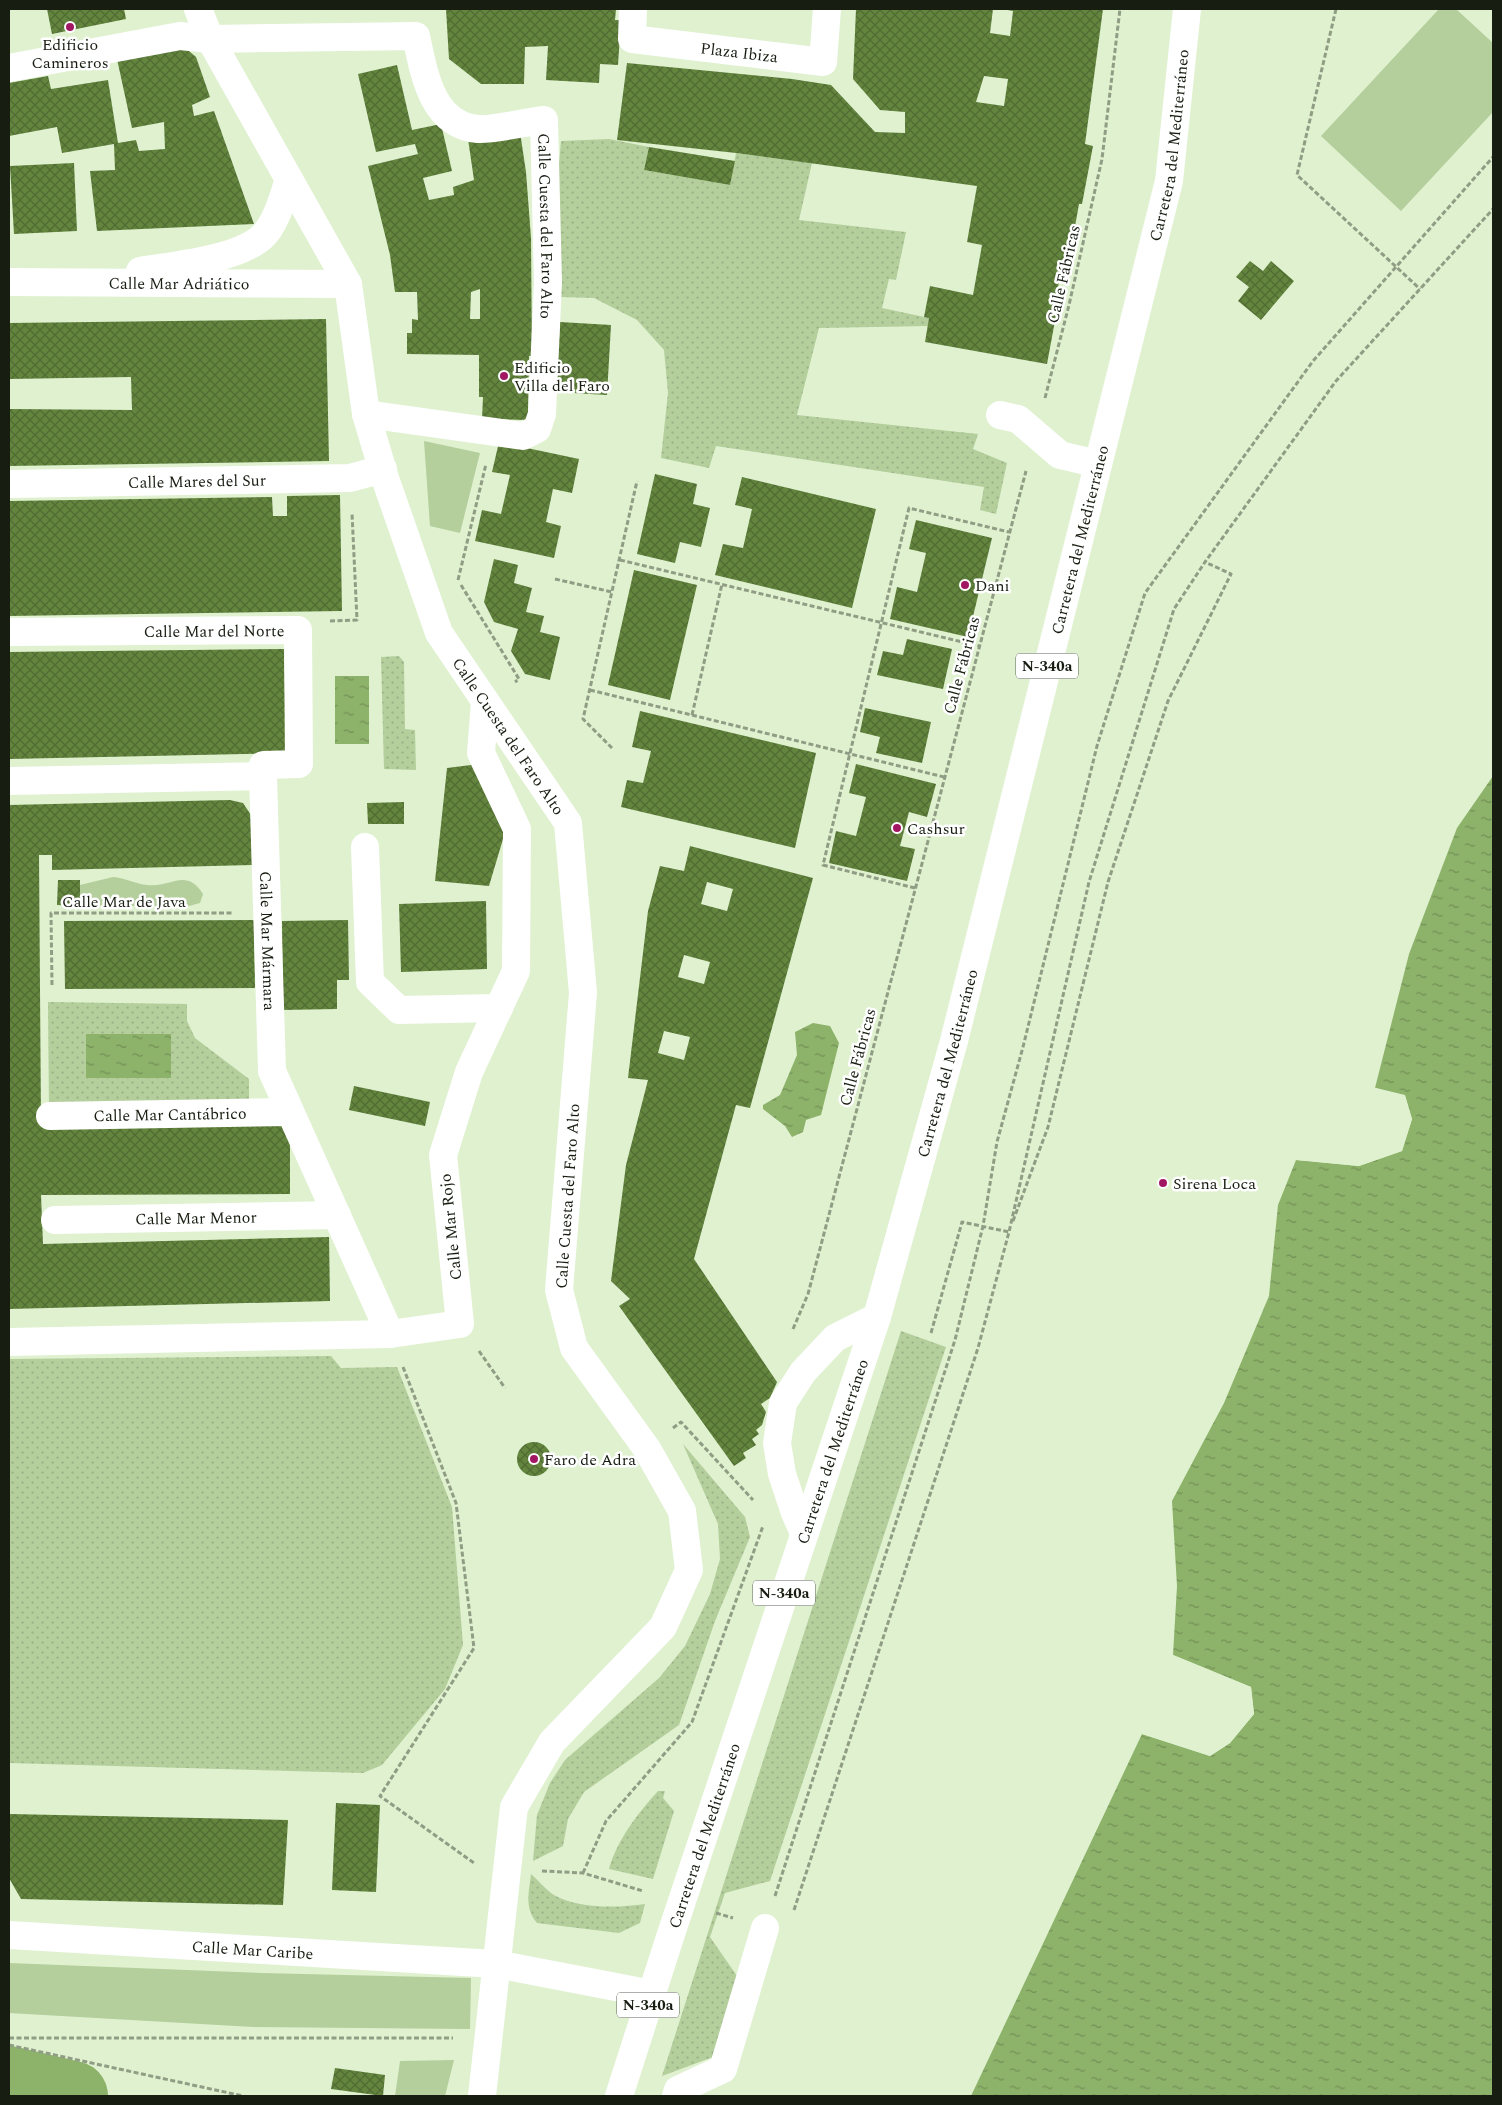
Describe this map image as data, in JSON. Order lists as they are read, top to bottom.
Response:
{
  "streets": {
    "main road": [
      "Plaza Ibiza",
      "Carretera del Mediterráneo",
      "Calle Cuesta del Faro Alto",
      "Calle Mar Adriático",
      "Calle Mares del Sur",
      "Calle Mar del Norte",
      "N-340a",
      "Calle Mar Mármara",
      "Calle Mar Cantábrico",
      "Calle Mar Menor",
      "Calle Mar Rojo",
      "Calle Mar Caribe"
    ],
    "path": ["Calle Fábricas", "Calle Mar de Java"]
  },
  "crossings": [
    ["Carretera del Mediterráneo", "Calle Mar Caribe"],
    ["Calle Cuesta del Faro Alto", "Calle Mar Adriático"],
    ["Calle Cuesta del Faro Alto", "Calle Mares del Sur"],
    ["Calle Cuesta del Faro Alto", "Calle Mar Rojo"],
    ["Calle Cuesta del Faro Alto", "Calle Mar Caribe"],
    ["Calle Mar del Norte", "Calle Mar Mármara"],
    ["Calle Mar de Java", "Calle Mar Mármara"],
    ["Calle Mar Mármara", "Calle Mar Cantábrico"],
    ["Calle Mar Mármara", "Calle Mar Menor"]
  ],
  "places": [
    "Edificio Camineros",
    "Edificio Villa del Faro",
    "Dani",
    "Cashsur",
    "Sirena Loca",
    "Faro de Adra"
  ]
}
